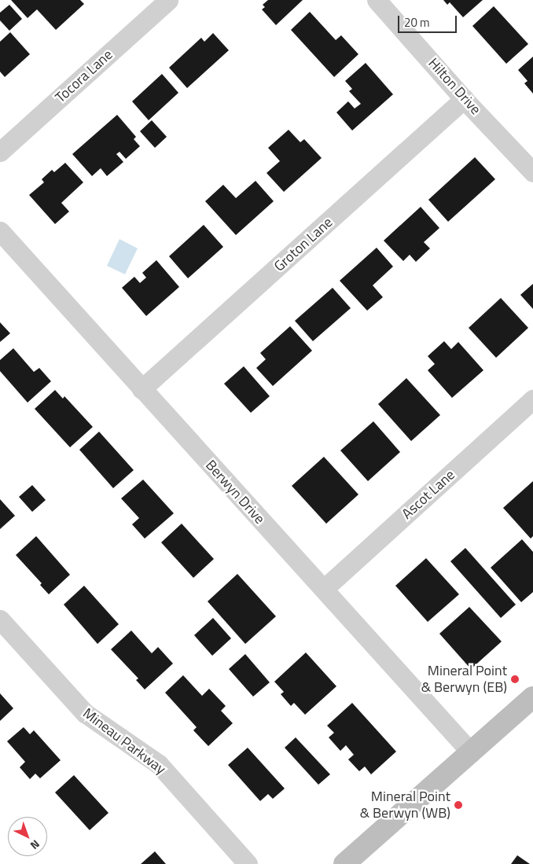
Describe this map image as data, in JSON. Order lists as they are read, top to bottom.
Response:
{
  "streets": {
    "street": [
      "Tocora Lane",
      "Hilton Drive",
      "Groton Lane",
      "Berwyn Drive",
      "Ascot Lane",
      "Mineau Parkway"
    ]
  },
  "crossings": [
    ["Hilton Drive", "Groton Lane"],
    ["Groton Lane", "Berwyn Drive"],
    ["Berwyn Drive", "Ascot Lane"]
  ],
  "places": ["Mineral Point & Berwyn (EB)", "Mineral Point & Berwyn (WB)"],
  "scale_bar": "20 m",
  "north": "bottom right"
}
